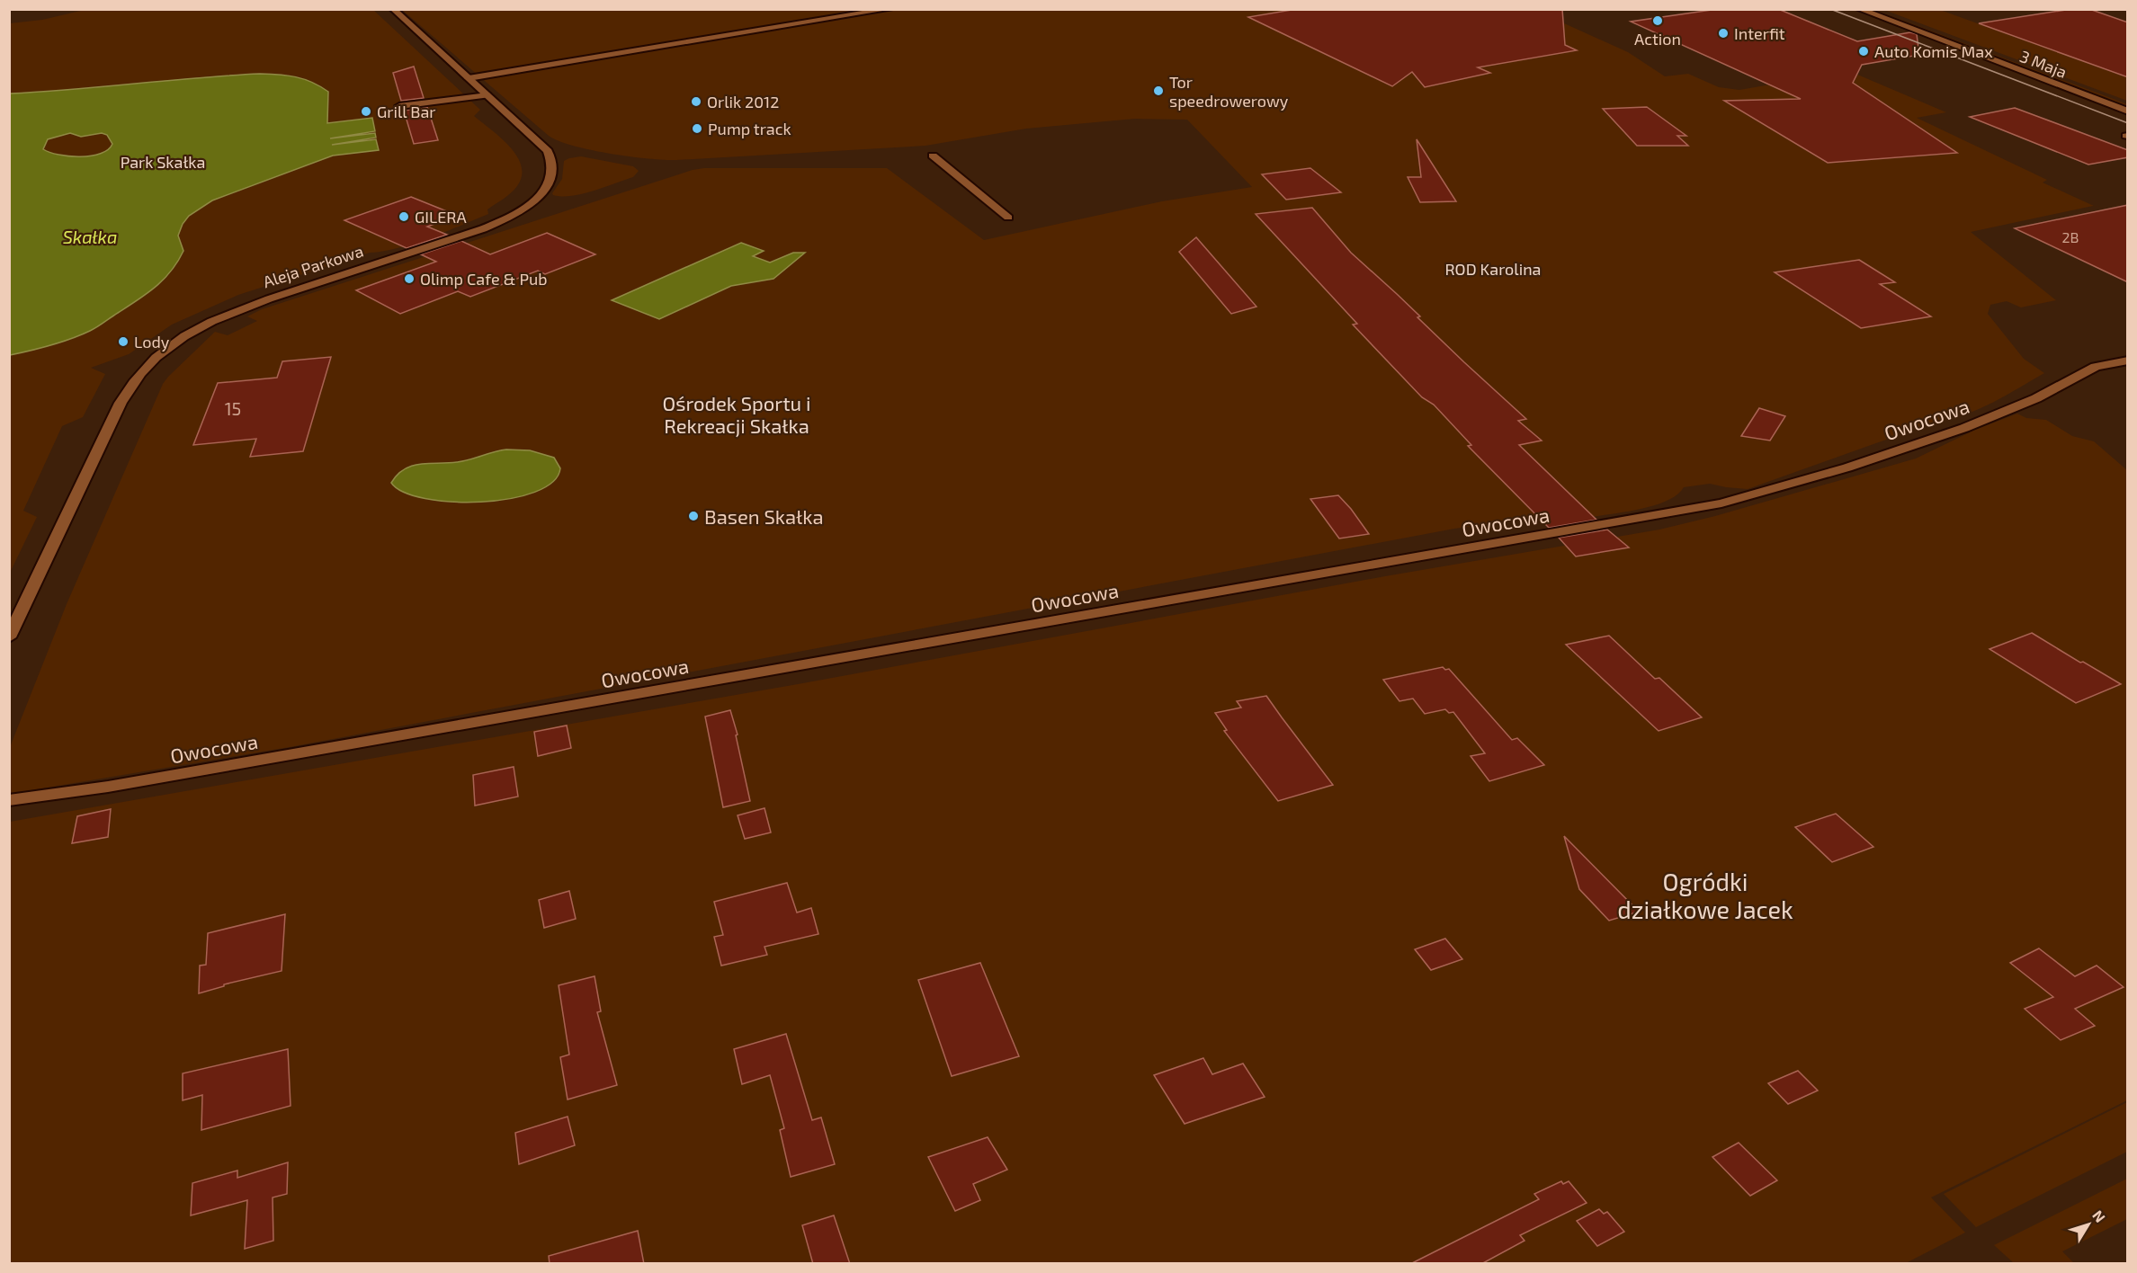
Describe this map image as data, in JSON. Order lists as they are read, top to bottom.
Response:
{
  "streets": {
    "street": ["3 Maja", "Aleja Parkowa", "Owocowa"]
  },
  "water": ["Skałka"],
  "parks": [
    "Park Skałka",
    "ROD Karolina",
    "Ośrodek Sportu i Rekreacji Skałka",
    "Ogródki działkowe Jacek"
  ],
  "places": [
    "Action",
    "Interfit",
    "Auto Komis Max",
    "Tor speedrowerowy",
    "Orlik 2012",
    "Grill Bar",
    "Pump track",
    "GILERA",
    "Olimp Cafe & Pub",
    "Lody",
    "Basen Skałka"
  ],
  "house_numbers": ["2B", "15"],
  "north": "top right"
}
